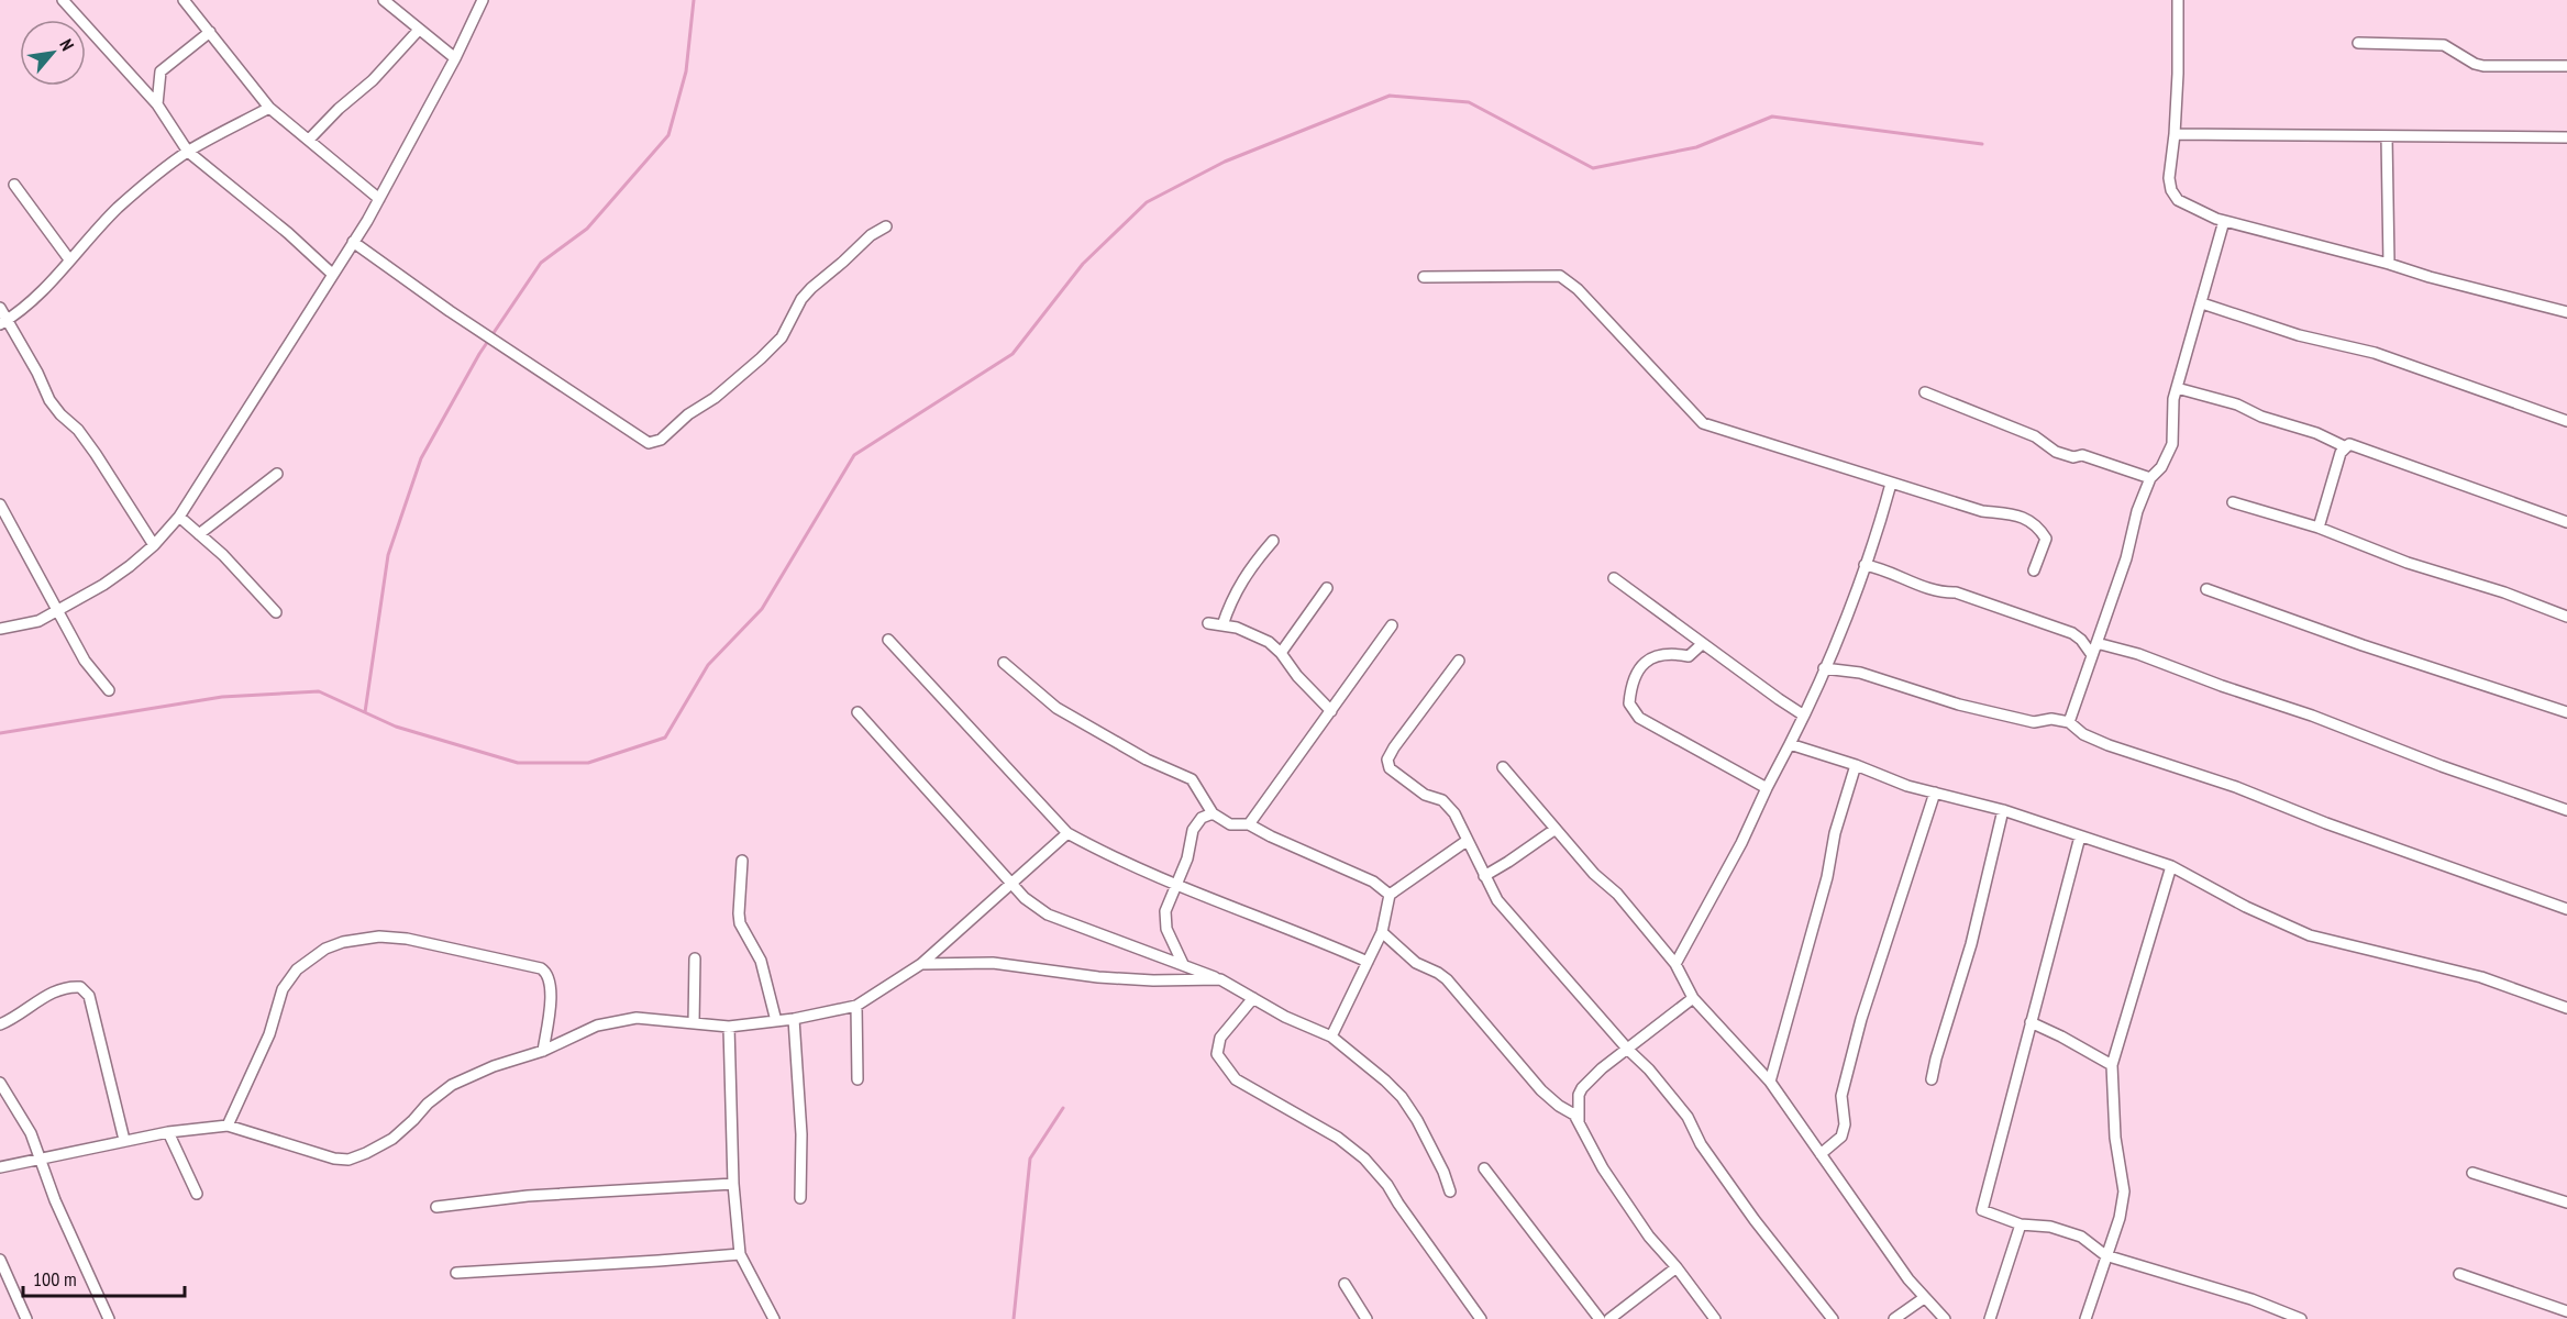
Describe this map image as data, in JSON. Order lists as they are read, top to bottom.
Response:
{
  "scale_bar": "100 m",
  "north": "top right"
}
